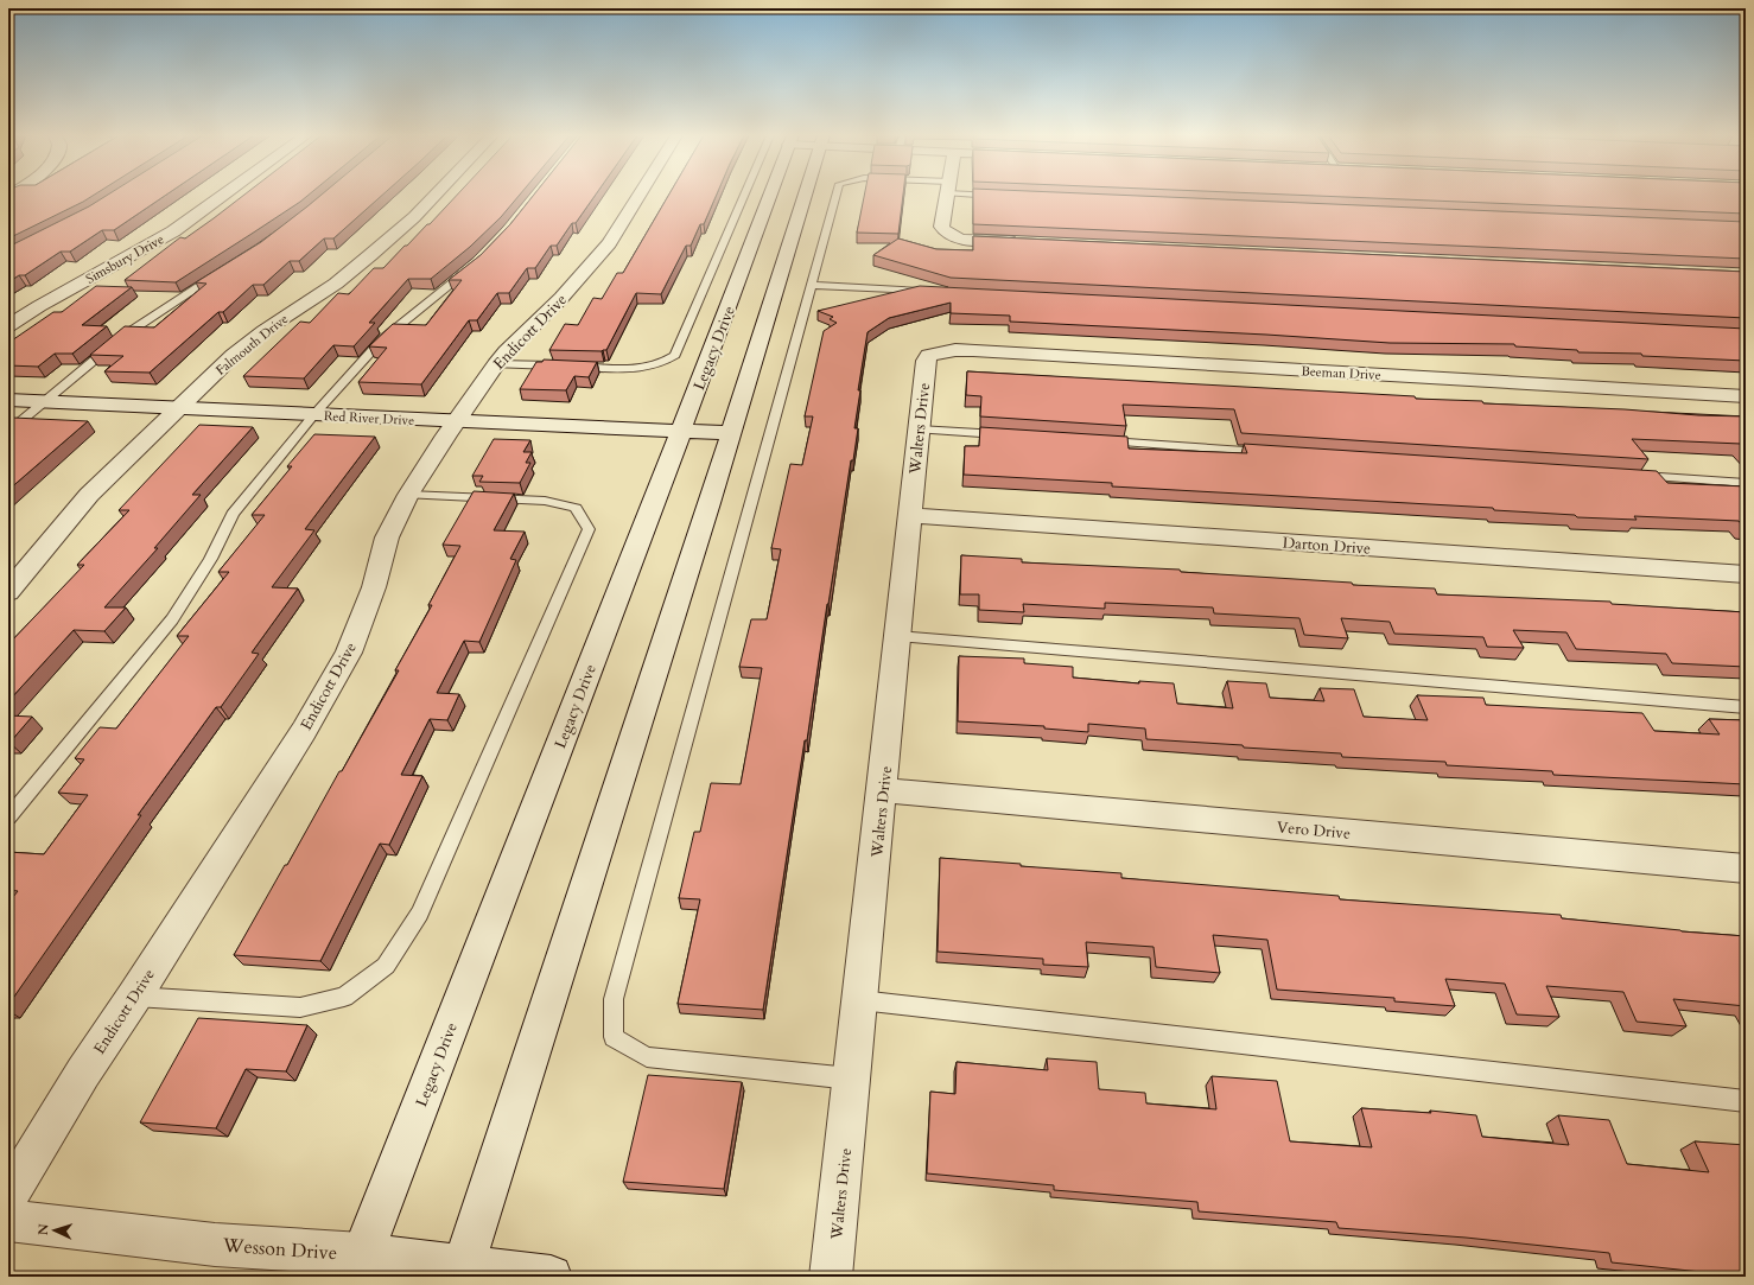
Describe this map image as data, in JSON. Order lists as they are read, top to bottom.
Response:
{
  "streets": {
    "street": [
      "Simsbury Drive",
      "Endicott Drive",
      "Falmouth Drive",
      "Legacy Drive",
      "Beeman Drive",
      "Red River Drive",
      "Walters Drive",
      "Darton Drive",
      "Vero Drive",
      "Wesson Drive"
    ]
  },
  "crossings": [
    ["Endicott Drive", "Red River Drive"],
    ["Falmouth Drive", "Red River Drive"],
    ["Legacy Drive", "Red River Drive"],
    ["Legacy Drive", "Wesson Drive"],
    ["Beeman Drive", "Walters Drive"],
    ["Walters Drive", "Darton Drive"],
    ["Walters Drive", "Vero Drive"]
  ],
  "north": "left"
}
